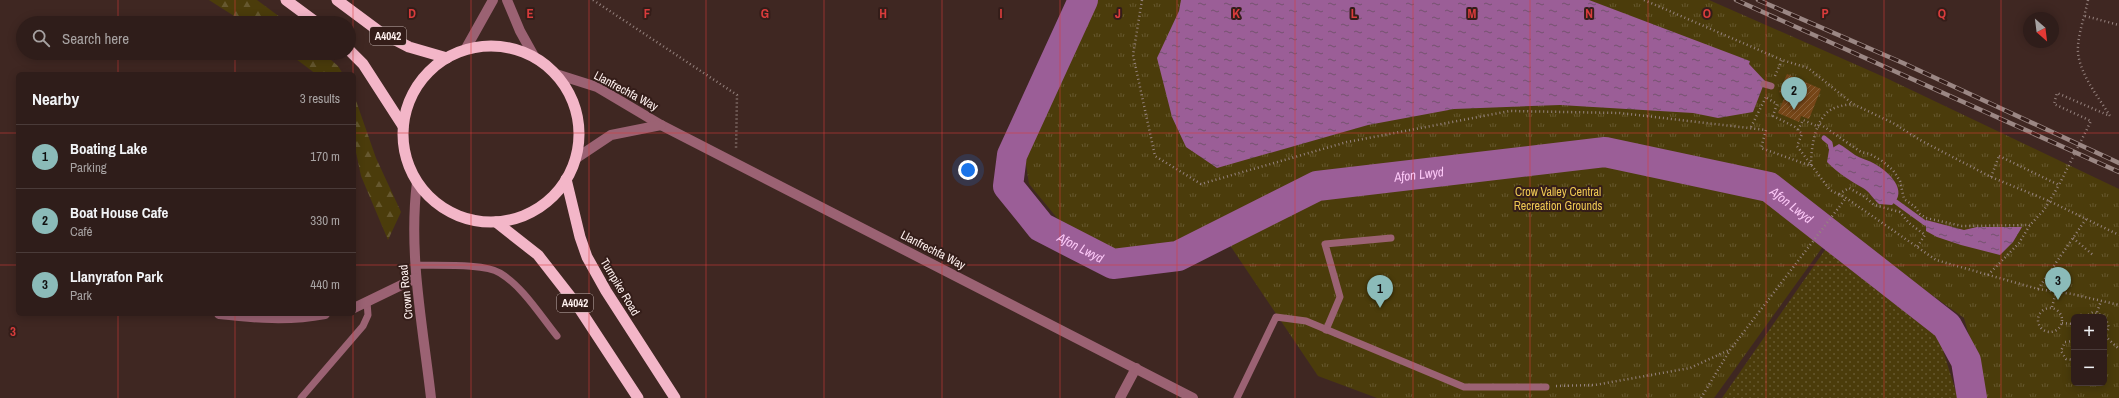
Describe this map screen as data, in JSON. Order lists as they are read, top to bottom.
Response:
{
  "streets": {
    "highway": ["A4042", "Turnpike Road"],
    "street": ["Llanfrechfa Way", "Crown Road"]
  },
  "water": ["Afon Lwyd"],
  "parks": ["Crow Valley Central Recreation Grounds"],
  "north": "bottom right",
  "page": {
    "search": "Search here",
    "heading": ["Nearby", "3 results"],
    "pins": ["2", "3", "1"],
    "list": [
      {
        "mark": "1",
        "name": "Boating Lake",
        "note": "Parking",
        "value": "170 m"
      },
      {
        "mark": "2",
        "name": "Boat House Cafe",
        "note": "Café",
        "value": "330 m"
      },
      {
        "mark": "3",
        "name": "Llanyrafon Park",
        "note": "Park",
        "value": "440 m"
      }
    ],
    "map_buttons": ["+", "−"]
  },
  "grid": {
    "columns": [
      "D",
      "E",
      "F",
      "G",
      "H",
      "I",
      "J",
      "K",
      "L",
      "M",
      "N",
      "O",
      "P",
      "Q"
    ],
    "rows": ["3"]
  }
}
